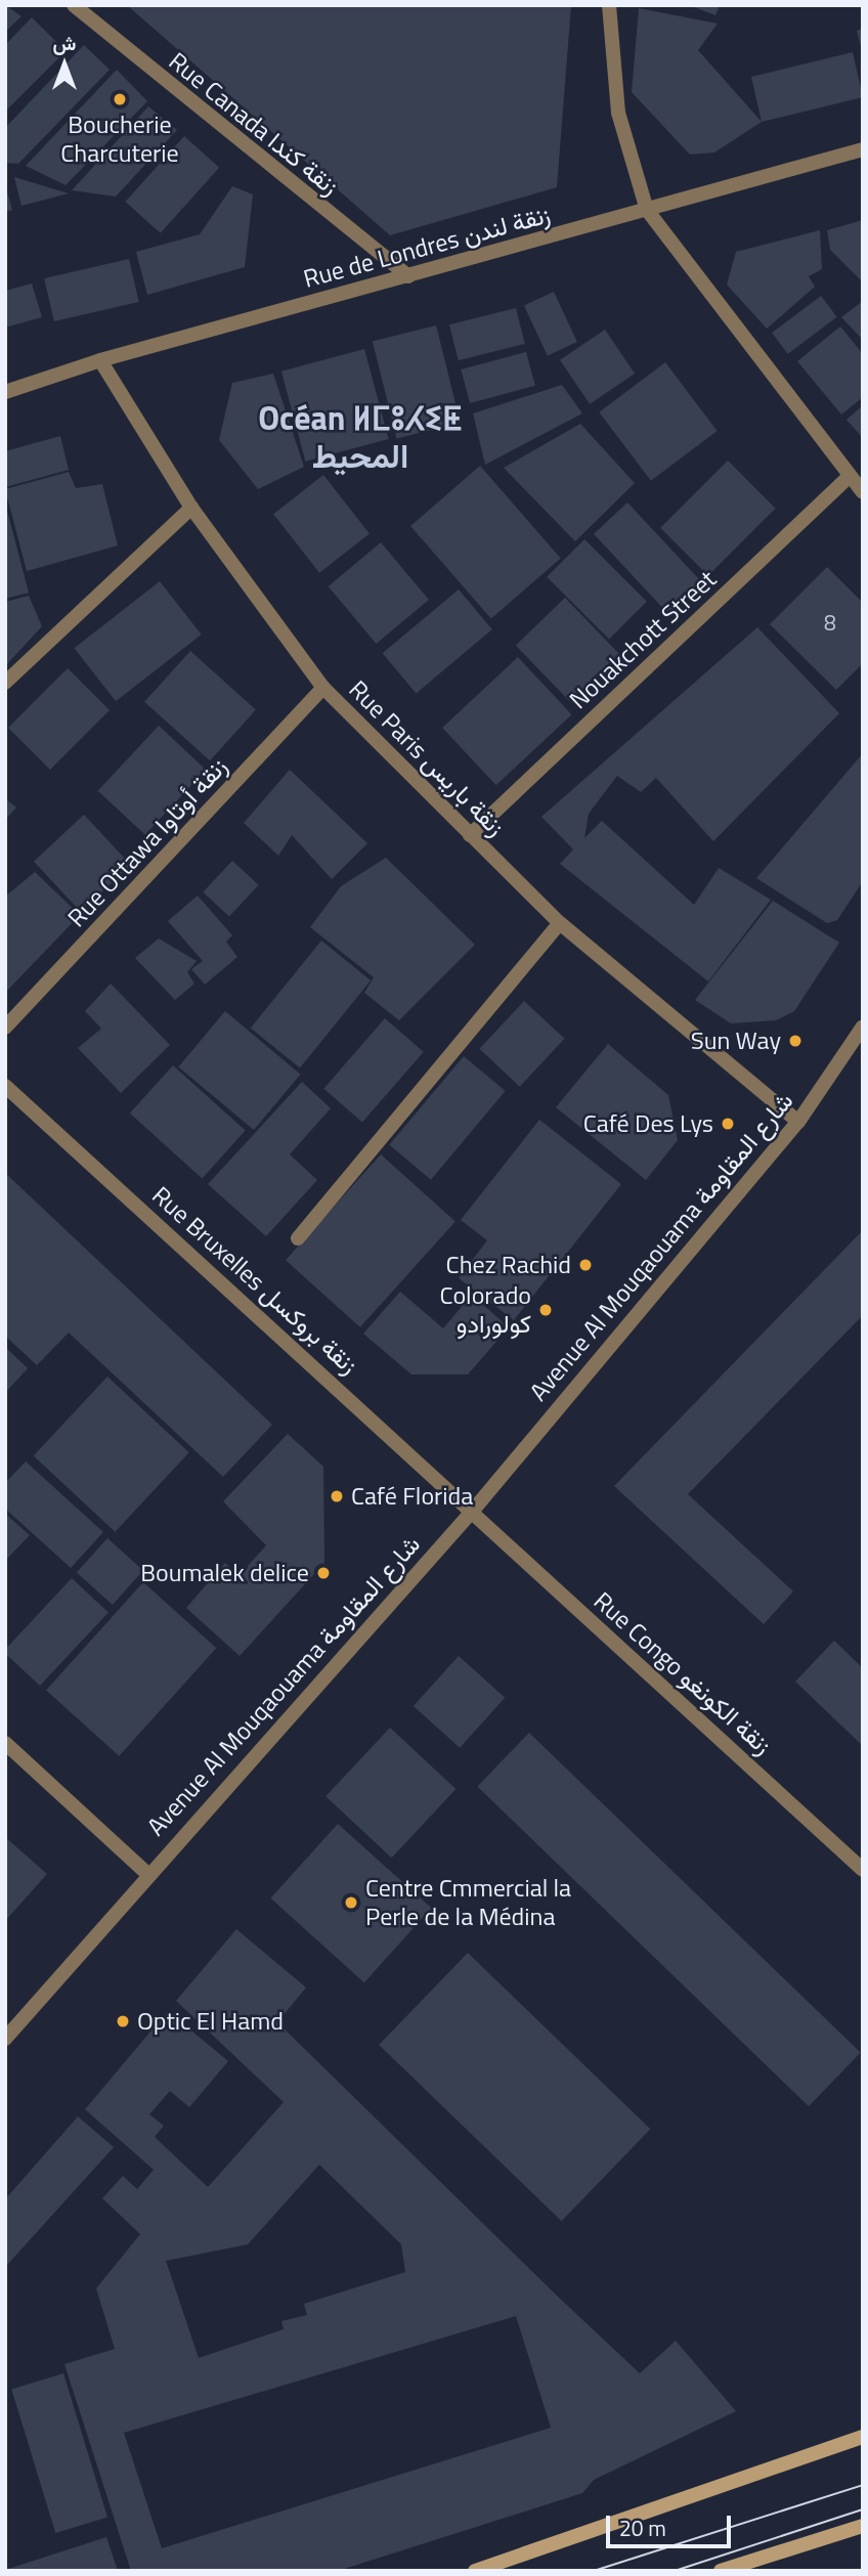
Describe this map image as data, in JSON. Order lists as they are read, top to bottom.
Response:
{
  "streets": {
    "street": [
      "Rue Canada زنقة كندا",
      "Rue de Londres زنقة لندن",
      "Nouakchott Street",
      "Rue Paris زنقة باريس",
      "Rue Ottawa زنقة أوتاوا",
      "Avenue Al Mouqaouama شارع المقاومة",
      "Rue Bruxelles زنقة بروكسل",
      "Rue Congo زنقة الكونغو"
    ]
  },
  "crossings": [
    ["Rue Canada زنقة كندا", "Rue de Londres زنقة لندن"],
    ["Rue de Londres زنقة لندن", "Rue Paris زنقة باريس"],
    ["Nouakchott Street", "Rue Paris زنقة باريس"],
    ["Rue Paris زنقة باريس", "Rue Ottawa زنقة أوتاوا"],
    ["Rue Paris زنقة باريس", "Avenue Al Mouqaouama شارع المقاومة"],
    ["Avenue Al Mouqaouama شارع المقاومة", "Rue Bruxelles زنقة بروكسل"],
    ["Avenue Al Mouqaouama شارع المقاومة", "Rue Congo زنقة الكونغو"],
    ["Rue Bruxelles زنقة بروكسل", "Rue Congo زنقة الكونغو"]
  ],
  "districts": ["Océan ⵍⵎⵓⵃⵉⵟ المحيط"],
  "places": [
    "Boucherie Charcuterie",
    "Sun Way",
    "Café Des Lys",
    "Chez Rachid",
    "Colorado كولورادو",
    "Café Florida",
    "Boumalek delice",
    "Centre Cmmercial la Perle de la Médina",
    "Optic El Hamd"
  ],
  "house_numbers": ["8"],
  "scale_bar": "20 m",
  "north": "top"
}
